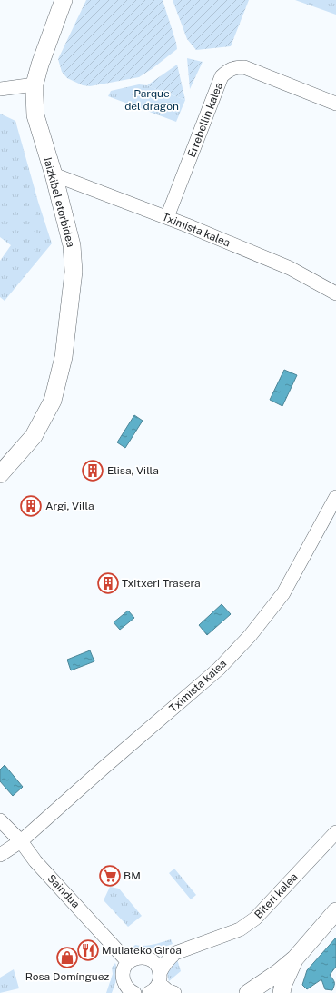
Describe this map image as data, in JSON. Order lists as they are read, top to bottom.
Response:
{
  "streets": {
    "street": [
      "Errebellin kalea",
      "Jaizkibel etorbidea",
      "Tximista kalea",
      "Saindua",
      "Biteri kalea"
    ]
  },
  "crossings": [
    ["Errebellin kalea", "Tximista kalea"],
    ["Jaizkibel etorbidea", "Tximista kalea"],
    ["Tximista kalea", "Saindua"],
    ["Saindua", "Biteri kalea"]
  ],
  "parks": ["Parque del dragon"],
  "places": {
    "building": ["Elisa, Villa", "Argi, Villa", "Txitxeri Trasera"],
    "supermarket": ["BM"],
    "restaurant": ["Muliateko Giroa"],
    "shop": ["Rosa Domínguez"]
  }
}
